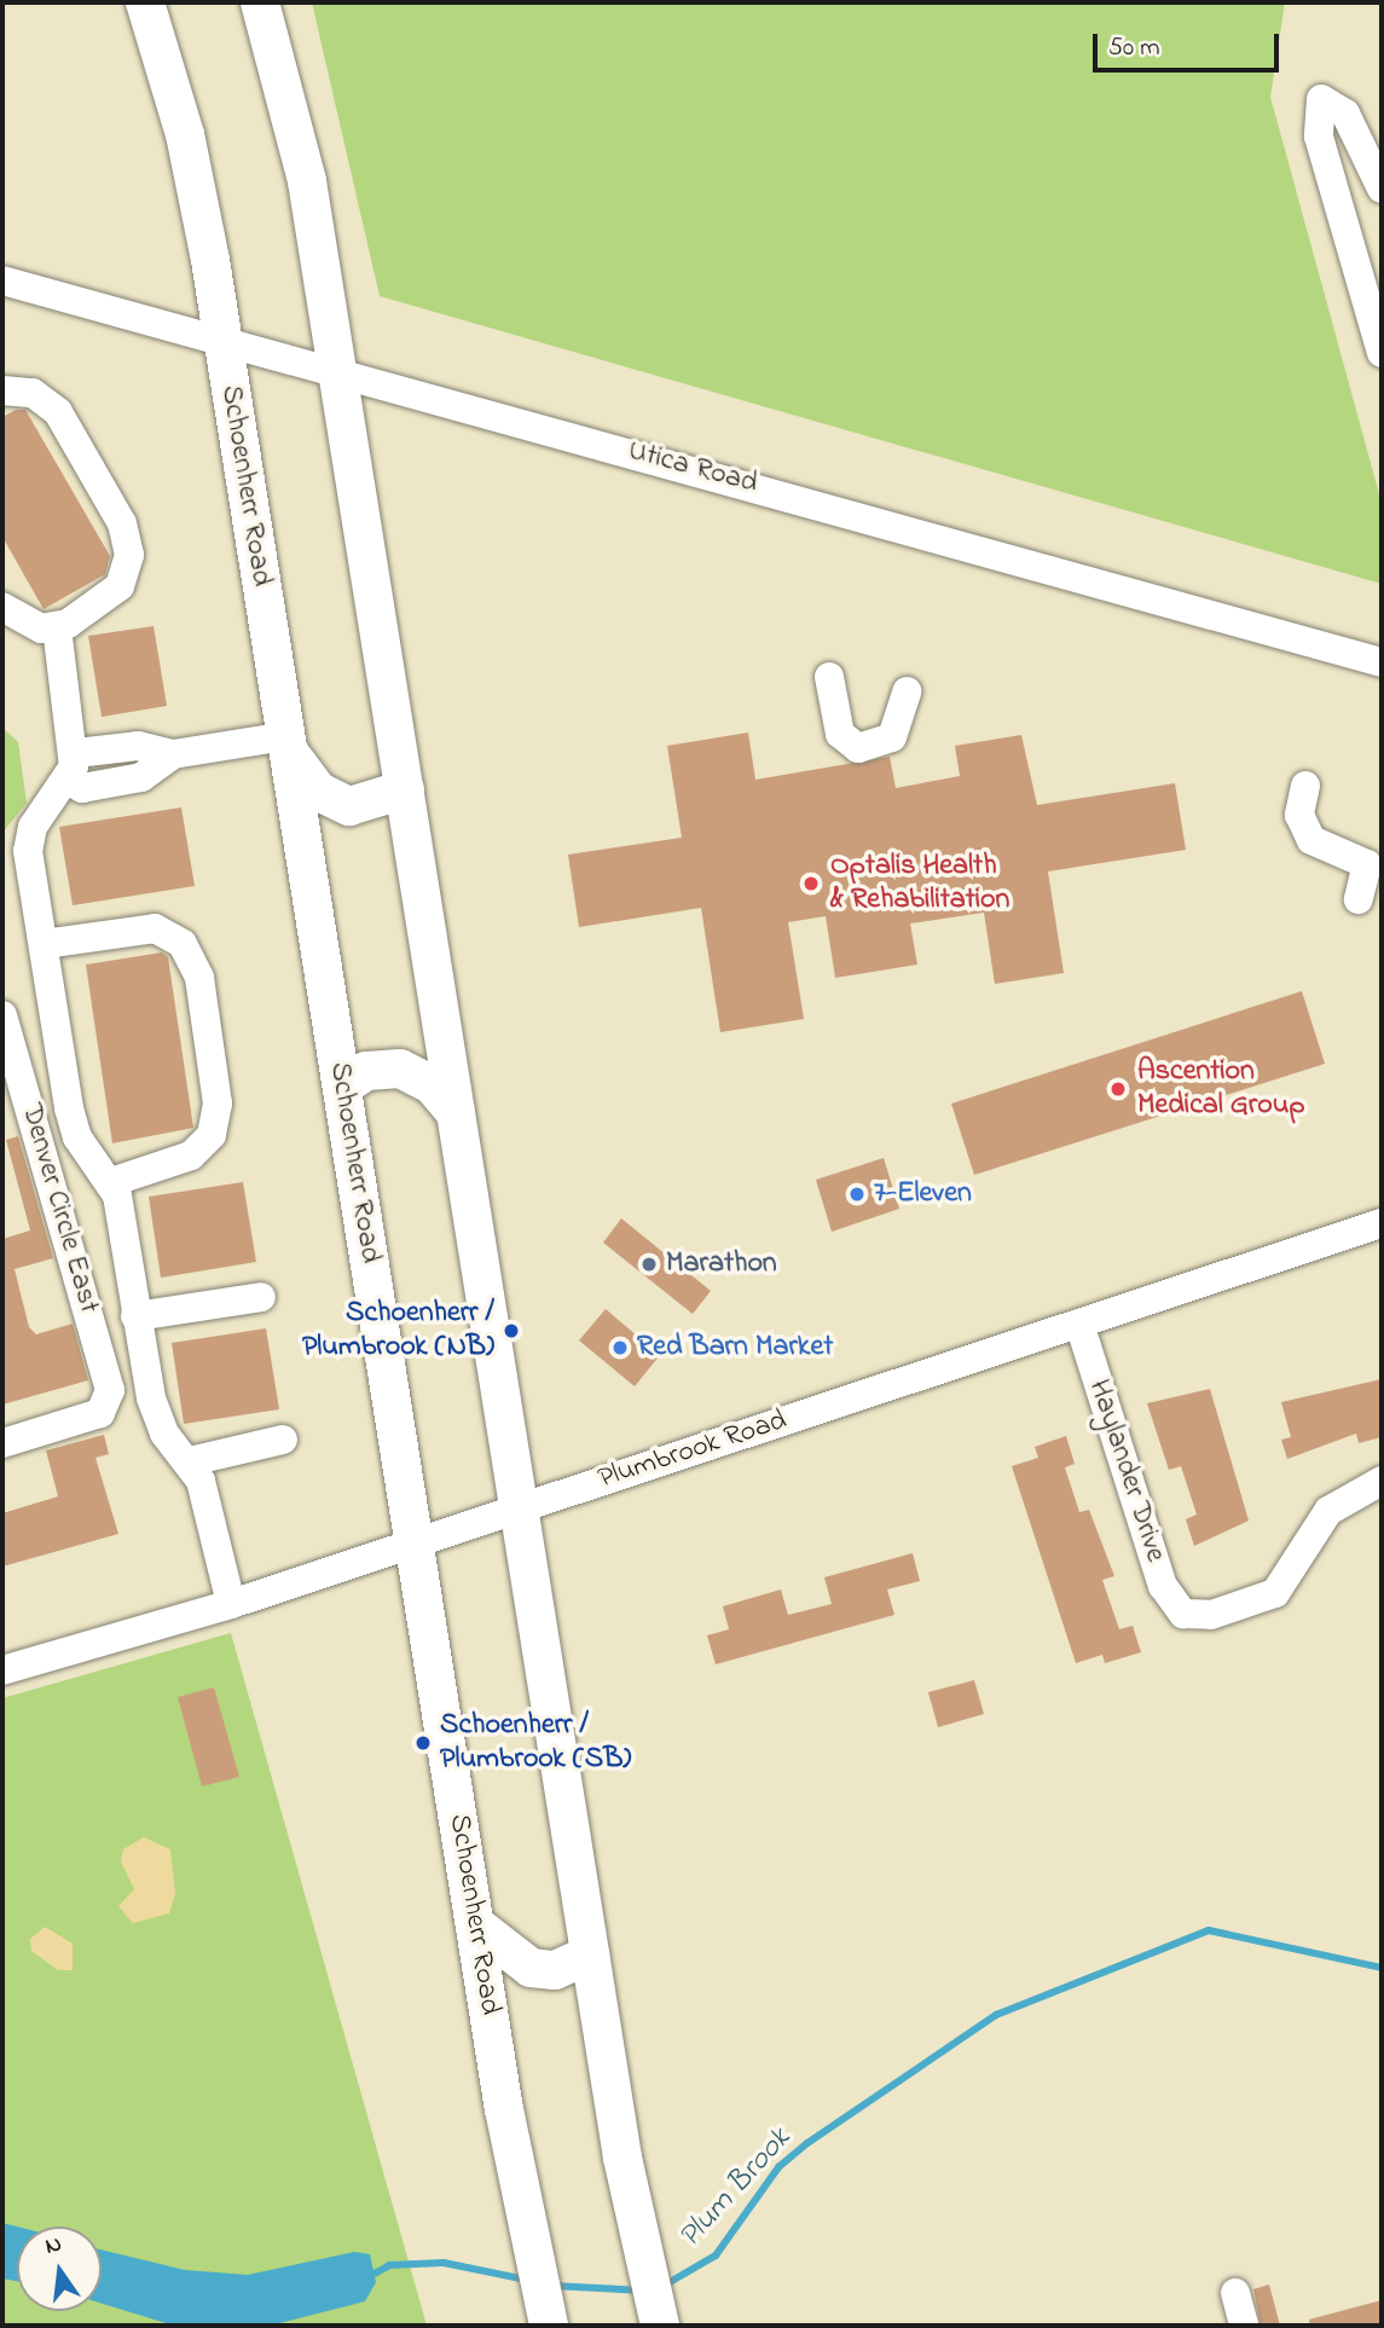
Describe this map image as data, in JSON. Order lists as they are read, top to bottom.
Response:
{
  "streets": {
    "main road": ["Schoenherr Road"],
    "street": [
      "Utica Road",
      "Denver Circle East",
      "Plumbrook Road",
      "Haylander Drive"
    ]
  },
  "crossings": [
    ["Utica Road", "Schoenherr Road"],
    ["Schoenherr Road", "Plumbrook Road"],
    ["Plumbrook Road", "Haylander Drive"]
  ],
  "water": ["Plum Brook"],
  "places": [
    "Optalis Health & Rehabilitation",
    "Ascention Medical Group",
    "7-Eleven",
    "Marathon",
    "Schoenherr / Plumbrook (NB)",
    "Red Barn Market",
    "Schoenherr / Plumbrook (SB)"
  ],
  "scale_bar": "50 m",
  "north": "top"
}
